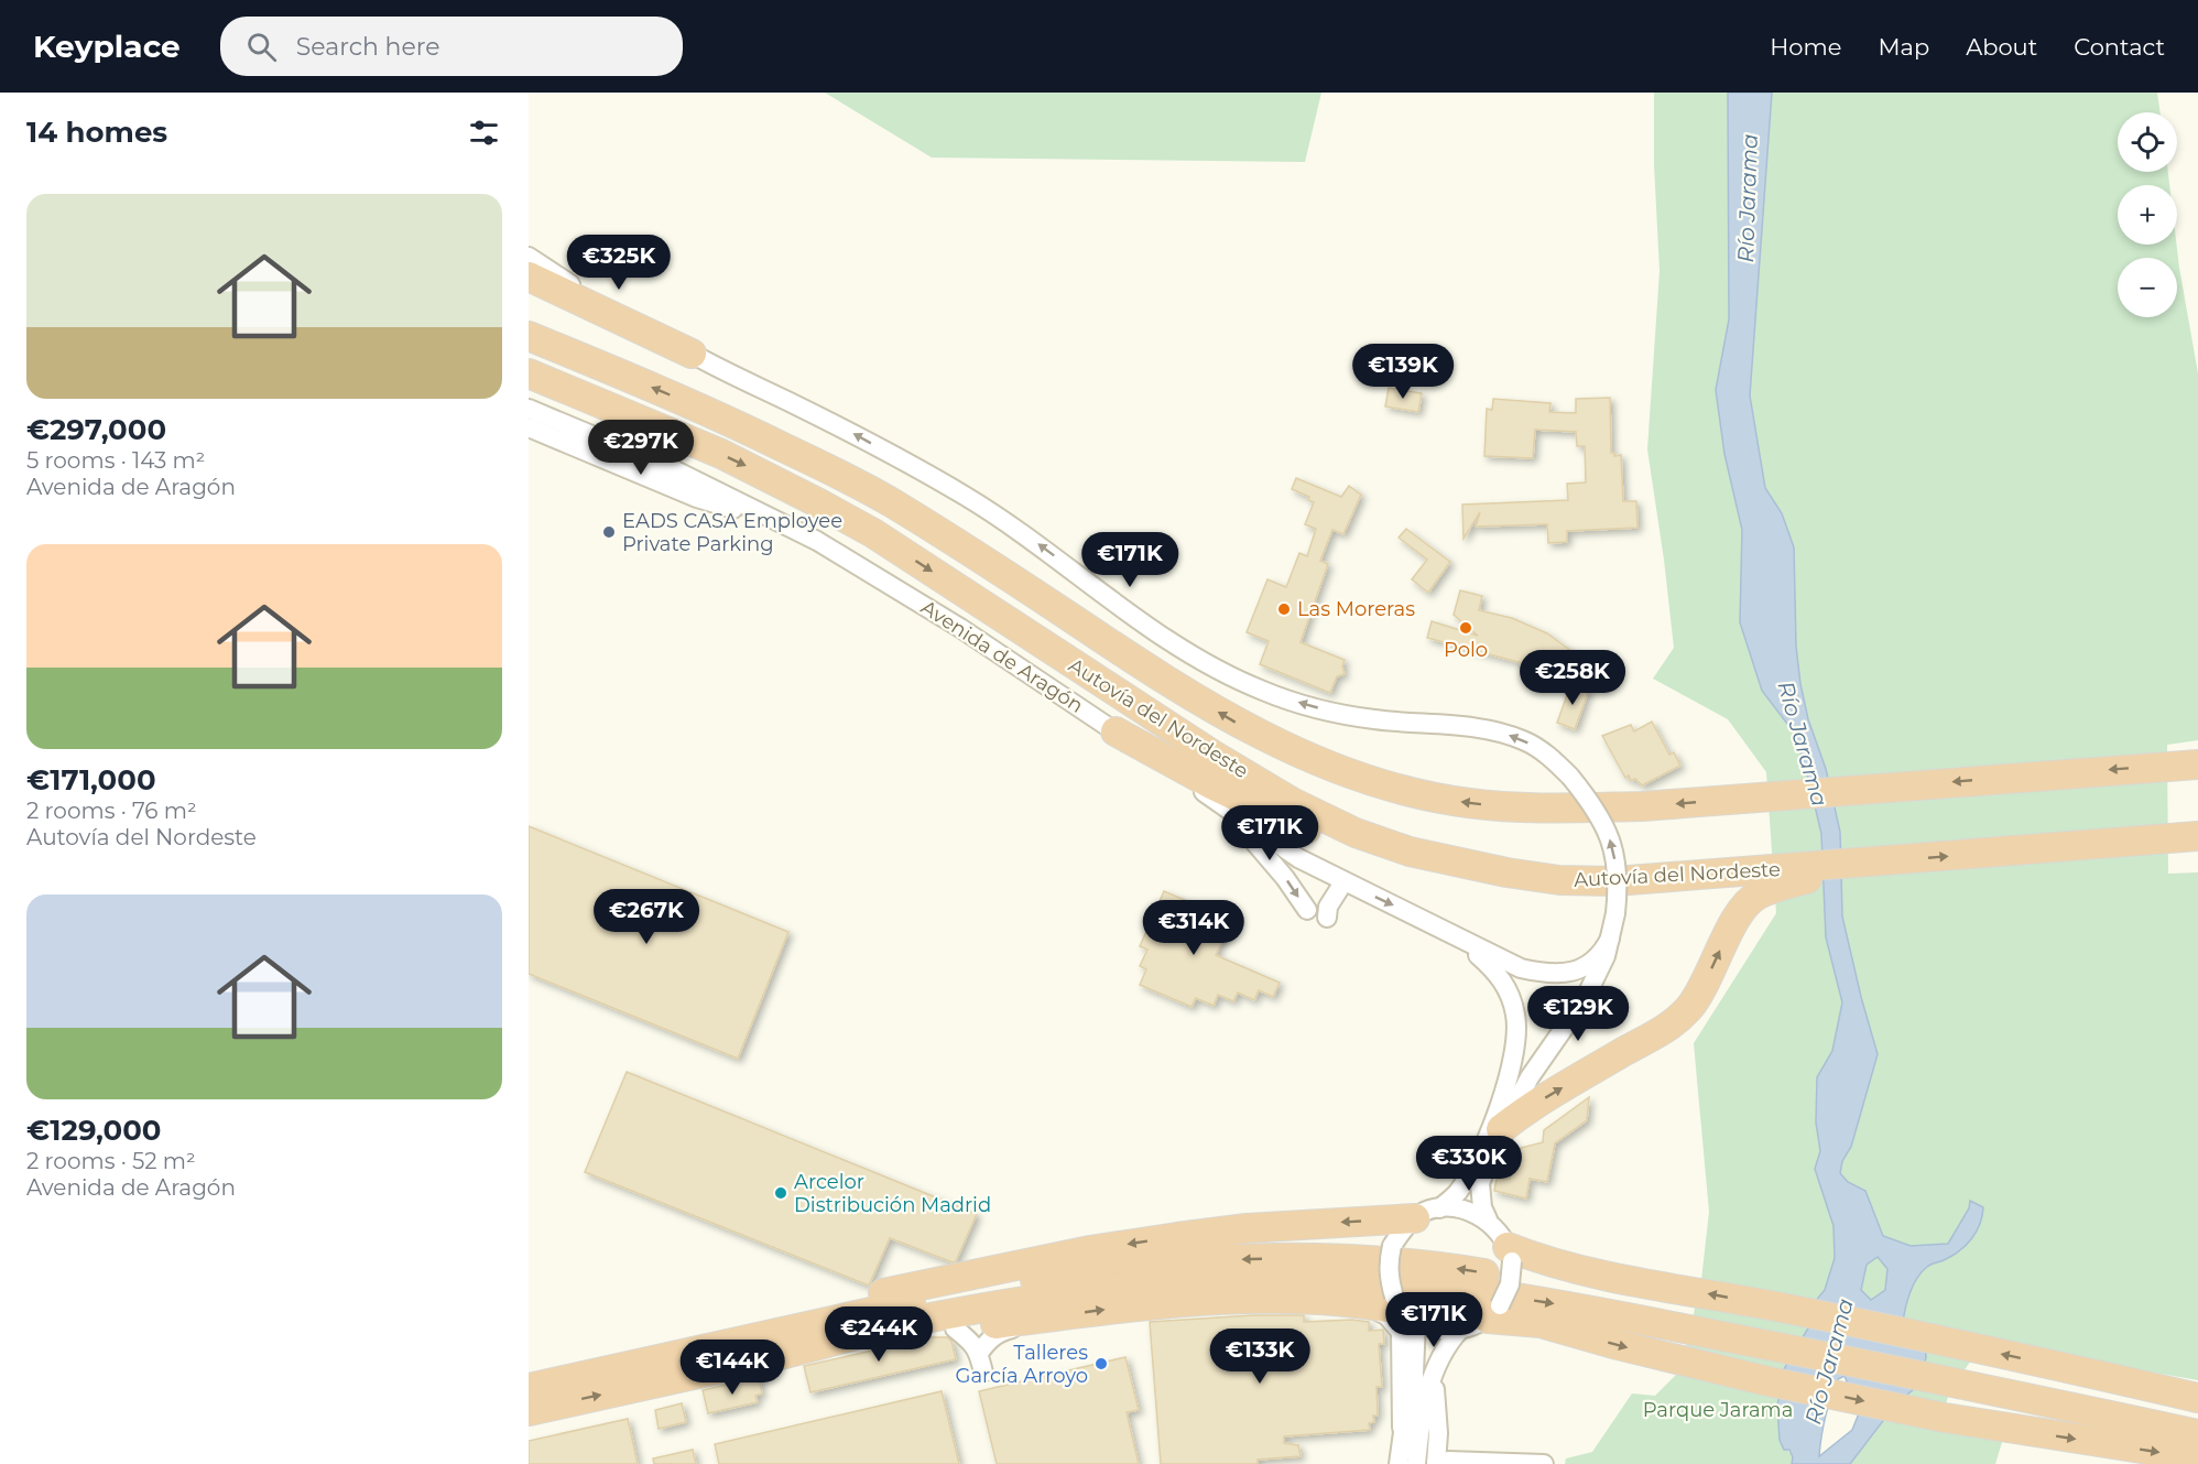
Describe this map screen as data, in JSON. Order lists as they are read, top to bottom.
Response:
{
  "streets": {
    "highway": ["Autovía del Nordeste"],
    "street": ["Avenida de Aragón"]
  },
  "water": ["Río Jarama"],
  "parks": ["Parque Jarama"],
  "places": [
    "EADS CASA Employee Private Parking",
    "Las Moreras",
    "Polo",
    "Arcelor Distribución Madrid",
    "Talleres García Arroyo"
  ],
  "page": {
    "header": "Keyplace",
    "search": "Search here",
    "nav": [
      "Home",
      "Map",
      "About",
      "Contact"
    ],
    "heading": "14 homes",
    "map_buttons": ["+", "−"],
    "list": [
      {
        "name": "€297,000",
        "note": "5 rooms · 143 m² · Avenida de Aragón"
      },
      {
        "name": "€171,000",
        "note": "2 rooms · 76 m² · Autovía del Nordeste"
      },
      {
        "name": "€129,000",
        "note": "2 rooms · 52 m² · Avenida de Aragón"
      }
    ],
    "price": [
      "€325K",
      "€139K",
      "€297K",
      "€171K",
      "€258K",
      "€171K",
      "€267K",
      "€314K",
      "€129K",
      "€330K",
      "€171K",
      "€244K",
      "€133K",
      "€144K"
    ]
  }
}
